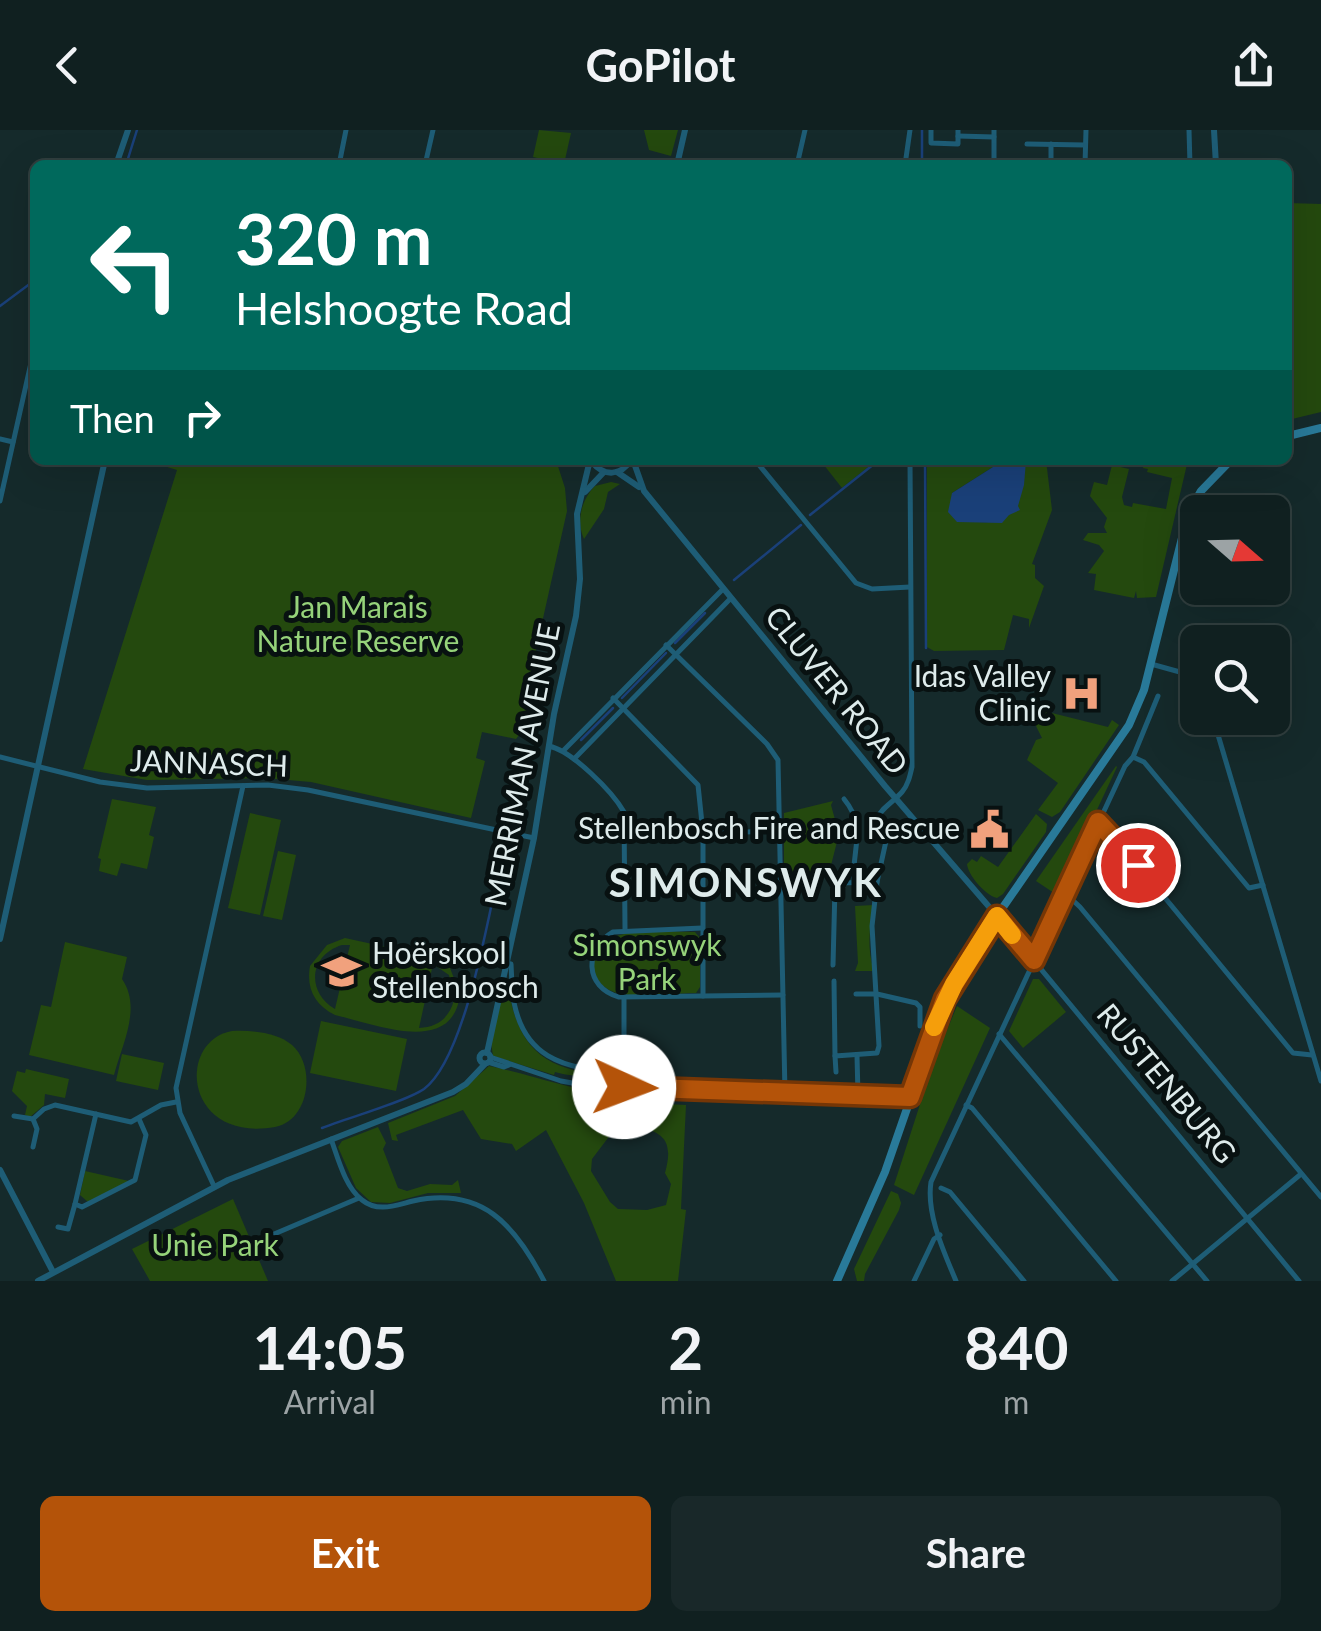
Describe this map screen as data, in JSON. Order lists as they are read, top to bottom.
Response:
{
  "streets": {
    "street": [
      "CLUVER ROAD",
      "JANNASCH",
      "MERRIMAN AVENUE",
      "RUSTENBURG"
    ]
  },
  "crossings": [
    ["CLUVER ROAD", "RUSTENBURG"],
    ["JANNASCH", "MERRIMAN AVENUE"]
  ],
  "districts": ["SIMONSWYK"],
  "parks": ["Jan Marais Nature Reserve", "Simonswyk Park", "Unie Park"],
  "places": {
    "hospital": ["Idas Valley Clinic"],
    "public building": ["Stellenbosch Fire and Rescue"],
    "school or university": ["Hoërskool Stellenbosch"]
  },
  "north": "right",
  "page": {
    "header": "GoPilot",
    "turn": ["320 m", "Helshoogte Road"],
    "then": "Then",
    "eta": [
      "14:05",
      "Arrival",
      "2",
      "min",
      "840",
      "m"
    ],
    "buttons": ["Exit", "Share"]
  }
}
